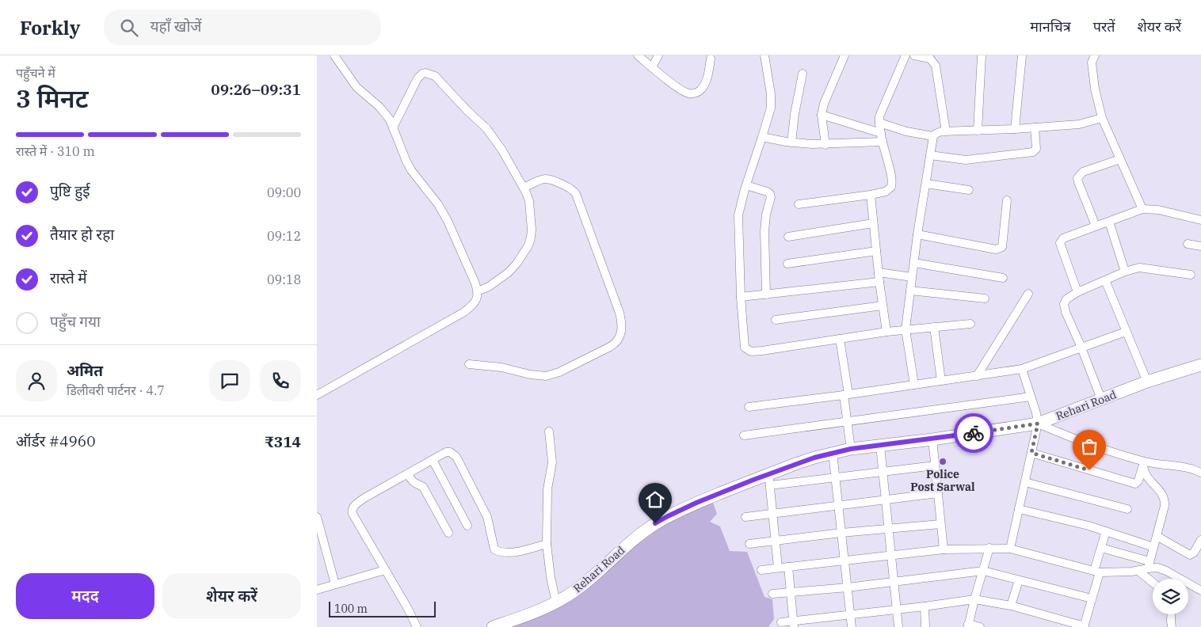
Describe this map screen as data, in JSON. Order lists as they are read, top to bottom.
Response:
{
  "streets": {
    "main road": ["Rehari Road"]
  },
  "places": ["Police Post Sarwal"],
  "scale_bar": "100 m",
  "page": {
    "header": "Forkly",
    "search": "यहाँ खोजें",
    "nav": ["मानचित्र", "परतें", "शेयर करें"],
    "heading": ["3 मिनट", "पहुँचने में", "09:26–09:31"],
    "panel": [
      "अमित",
      "डिलीवरी पार्टनर · 4.7",
      "ऑर्डर #4960",
      "₹314"
    ],
    "bar": "रास्ते में · 310 m",
    "list": [
      ["पुष्टि हुई", "09:00"],
      ["तैयार हो रहा", "09:12"],
      ["रास्ते में", "09:18"],
      "पहुँच गया"
    ],
    "buttons": ["मदद", "शेयर करें"],
    "scale": "100 m"
  }
}
